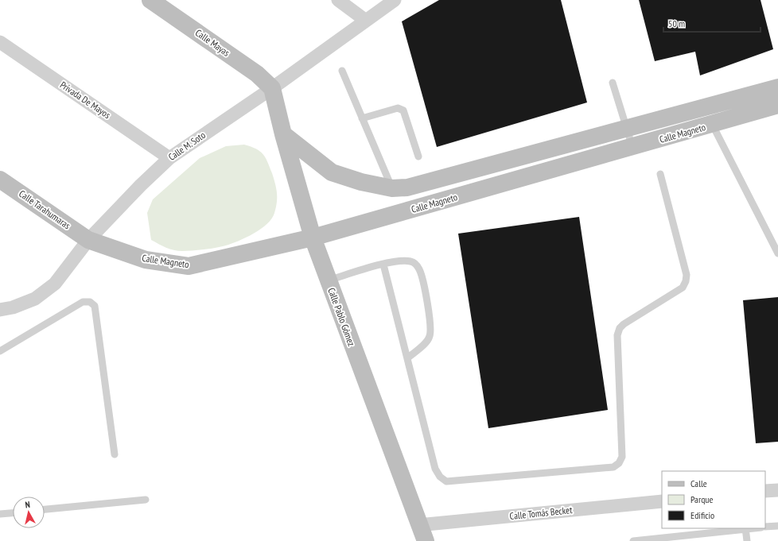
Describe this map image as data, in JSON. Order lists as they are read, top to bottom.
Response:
{
  "streets": {
    "main road": [
      "Calle Mayas",
      "Calle Magneto",
      "Calle Tarahumaras",
      "Calle Pablo Gómez"
    ],
    "street": ["Privada De Mayos", "Calle M. Soto", "Calle Tomás Becket"]
  },
  "crossings": [
    ["Calle Mayas", "Calle M. Soto"],
    ["Calle Mayas", "Calle Pablo Gómez"],
    ["Privada De Mayos", "Calle M. Soto"],
    ["Calle Magneto", "Calle M. Soto"],
    ["Calle Magneto", "Calle Tarahumaras"],
    ["Calle Magneto", "Calle Pablo Gómez"],
    ["Calle M. Soto", "Calle Tarahumaras"],
    ["Calle M. Soto", "Calle Pablo Gómez"],
    ["Calle Pablo Gómez", "Calle Tomás Becket"]
  ],
  "legend": ["Calle", "Parque", "Edificio"],
  "scale_bar": "50 m",
  "north": "top"
}
